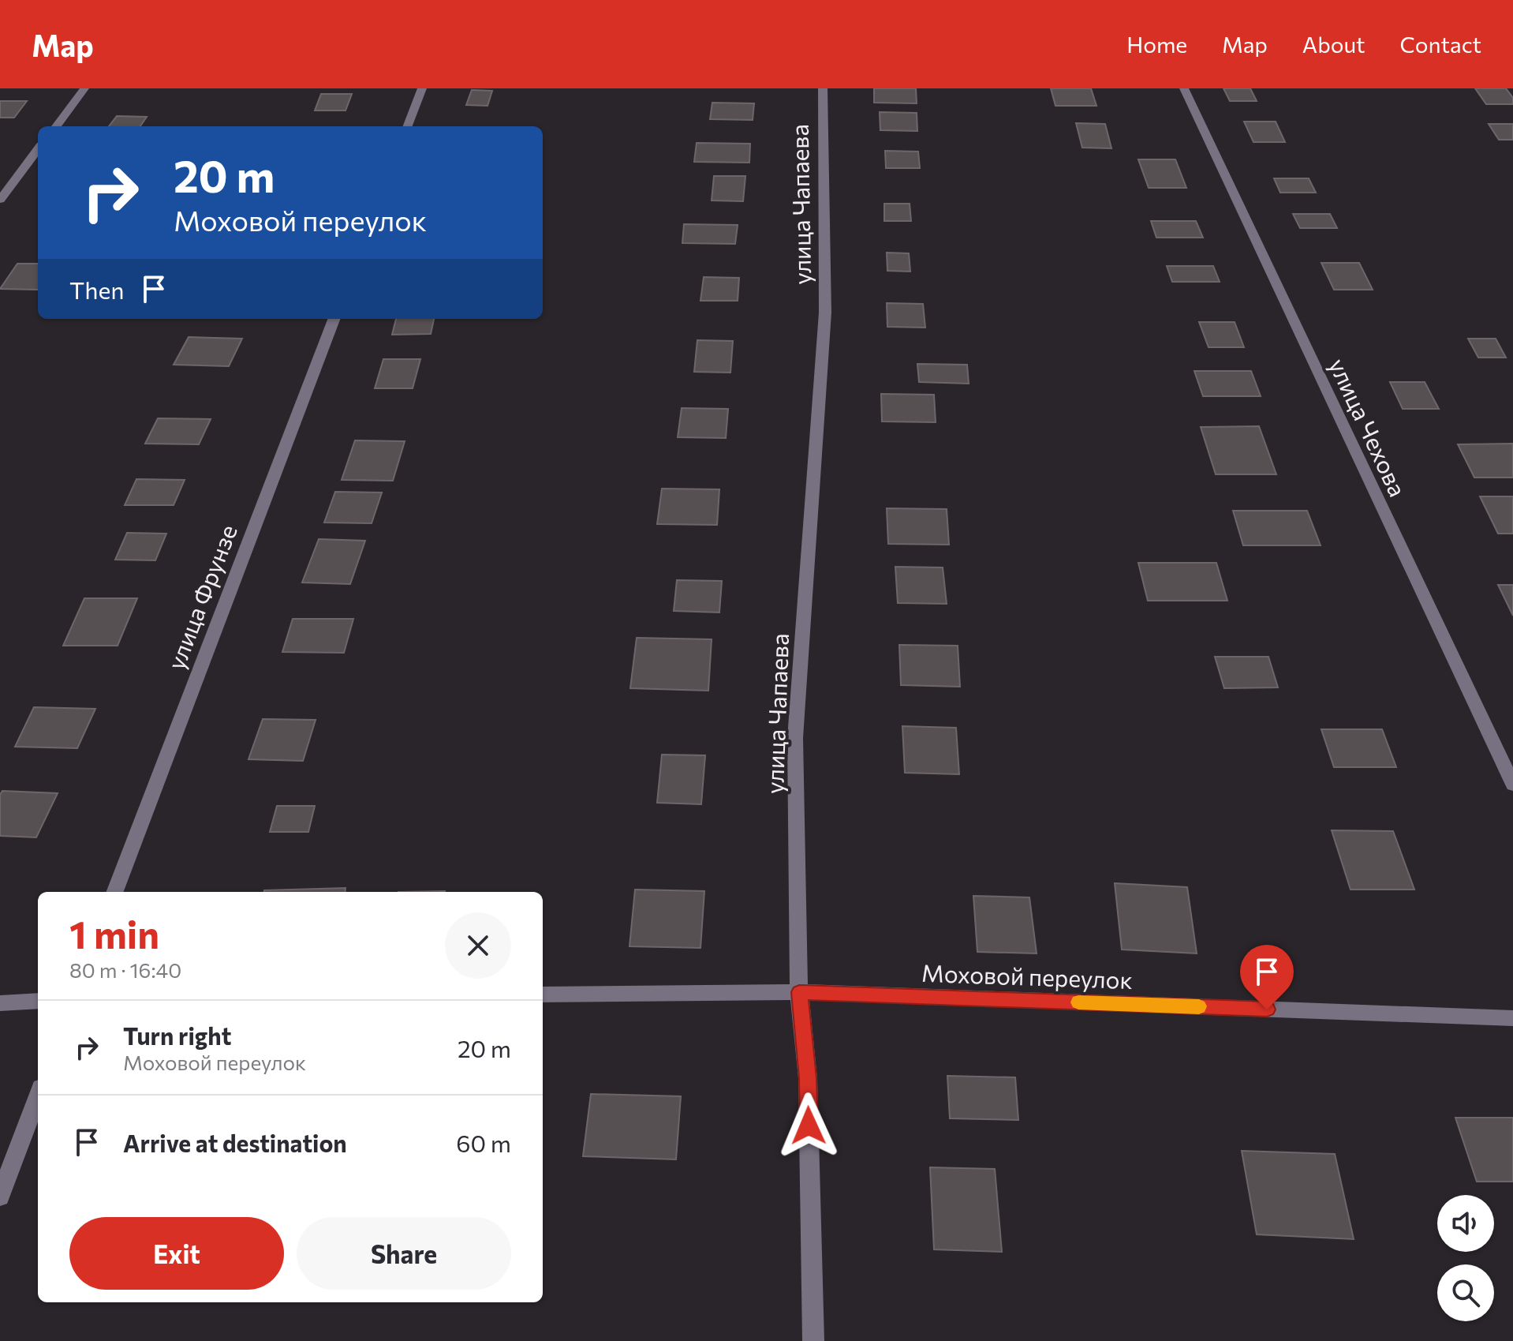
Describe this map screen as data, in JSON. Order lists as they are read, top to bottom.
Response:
{
  "streets": {
    "street": [
      "улица Чапаева",
      "улица Чехова",
      "улица Фрунзе",
      "Моховой переулок"
    ]
  },
  "crossings": [
    ["улица Чапаева", "Моховой переулок"]
  ],
  "page": {
    "header": "Map",
    "nav": [
      "Home",
      "Map",
      "About",
      "Contact"
    ],
    "turn": ["20 m", "Моховой переулок"],
    "then": "Then",
    "heading": ["1 min", "80 m · 16:40"],
    "list": [
      {
        "name": "Turn right",
        "note": "Моховой переулок",
        "value": "20 m"
      },
      {
        "name": "Arrive at destination",
        "value": "60 m"
      }
    ],
    "buttons": ["Exit", "Share"]
  }
}
